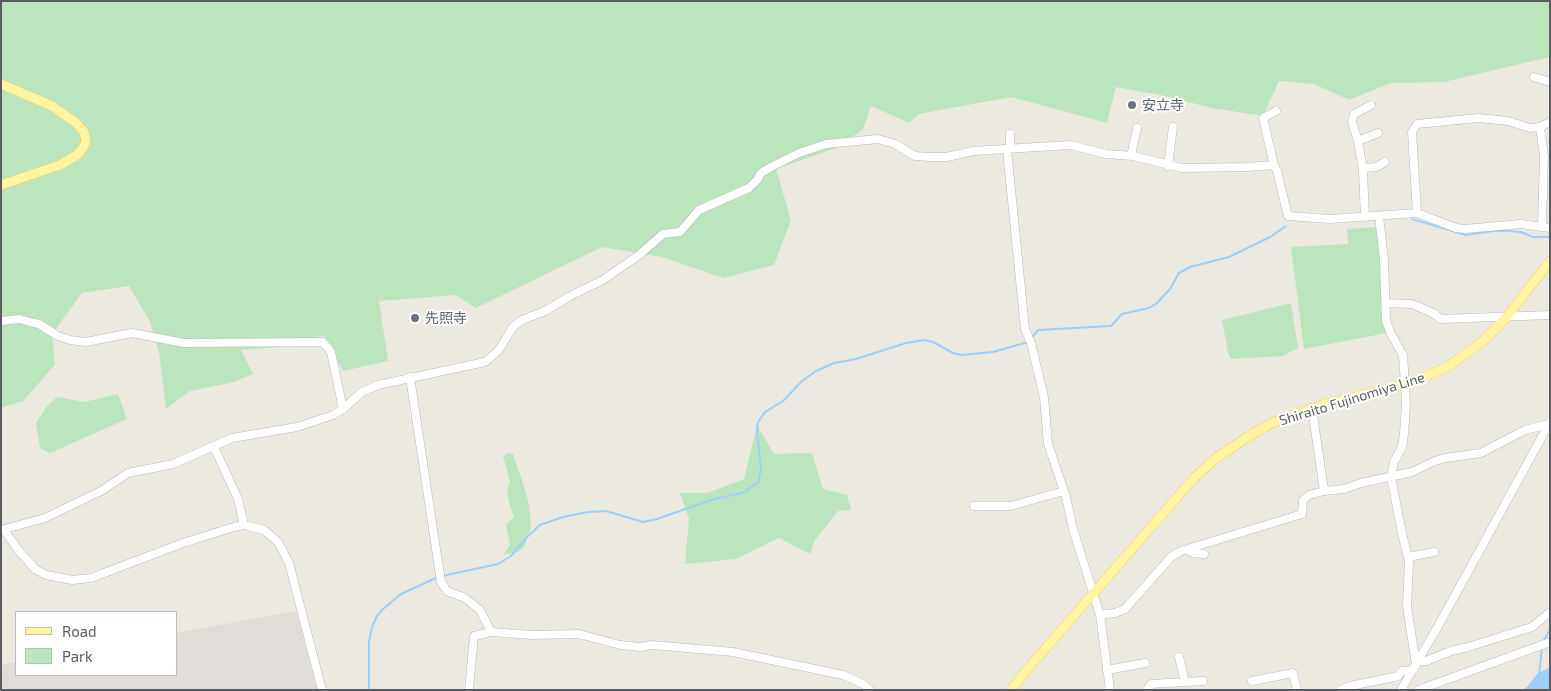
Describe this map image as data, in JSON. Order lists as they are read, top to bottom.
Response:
{
  "streets": {
    "main road": ["Shiraito Fujinomiya Line"]
  },
  "places": ["安立寺", "先照寺"],
  "legend": ["Road", "Park"]
}
